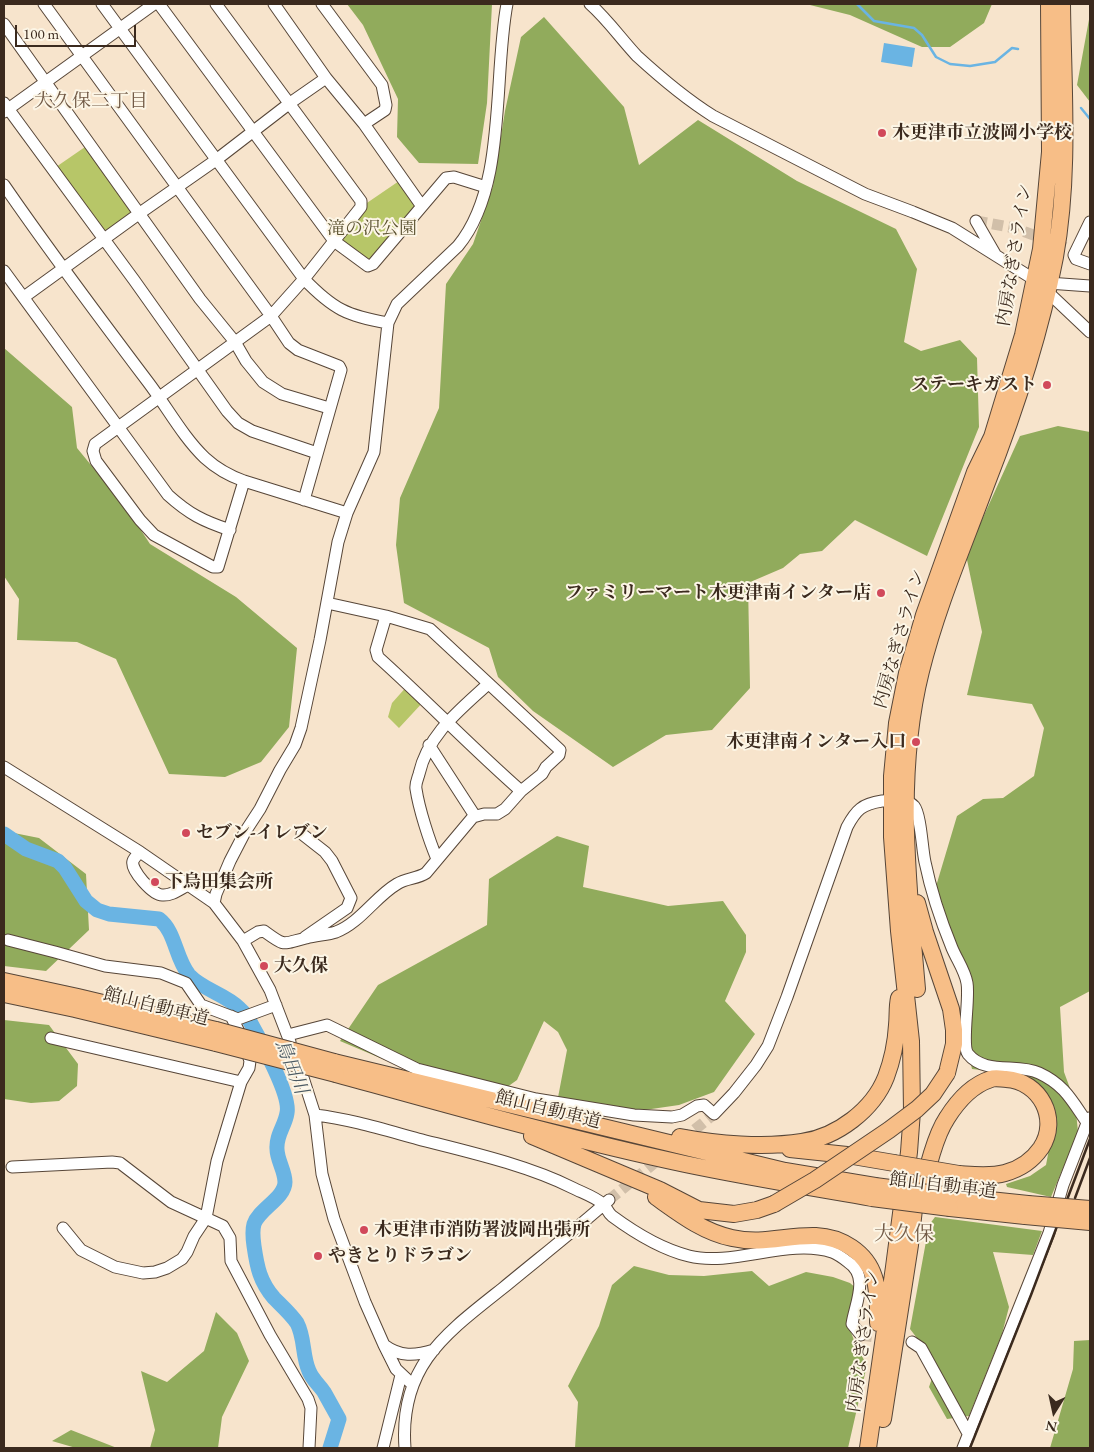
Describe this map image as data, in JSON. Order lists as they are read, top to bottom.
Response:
{
  "streets": {
    "highway": ["内房なぎさライン", "館山自動車道"]
  },
  "districts": ["大久保二丁目", "大久保"],
  "water": ["鳥田川"],
  "parks": ["滝の沢公園"],
  "places": [
    "木更津市立波岡小学校",
    "ステーキガスト",
    "ファミリーマート木更津南インター店",
    "木更津南インター入口",
    "セブン-イレブン",
    "下烏田集会所",
    "大久保",
    "木更津市消防署波岡出張所",
    "やきとりドラゴン"
  ],
  "scale_bar": "100 m",
  "north": "bottom"
}
